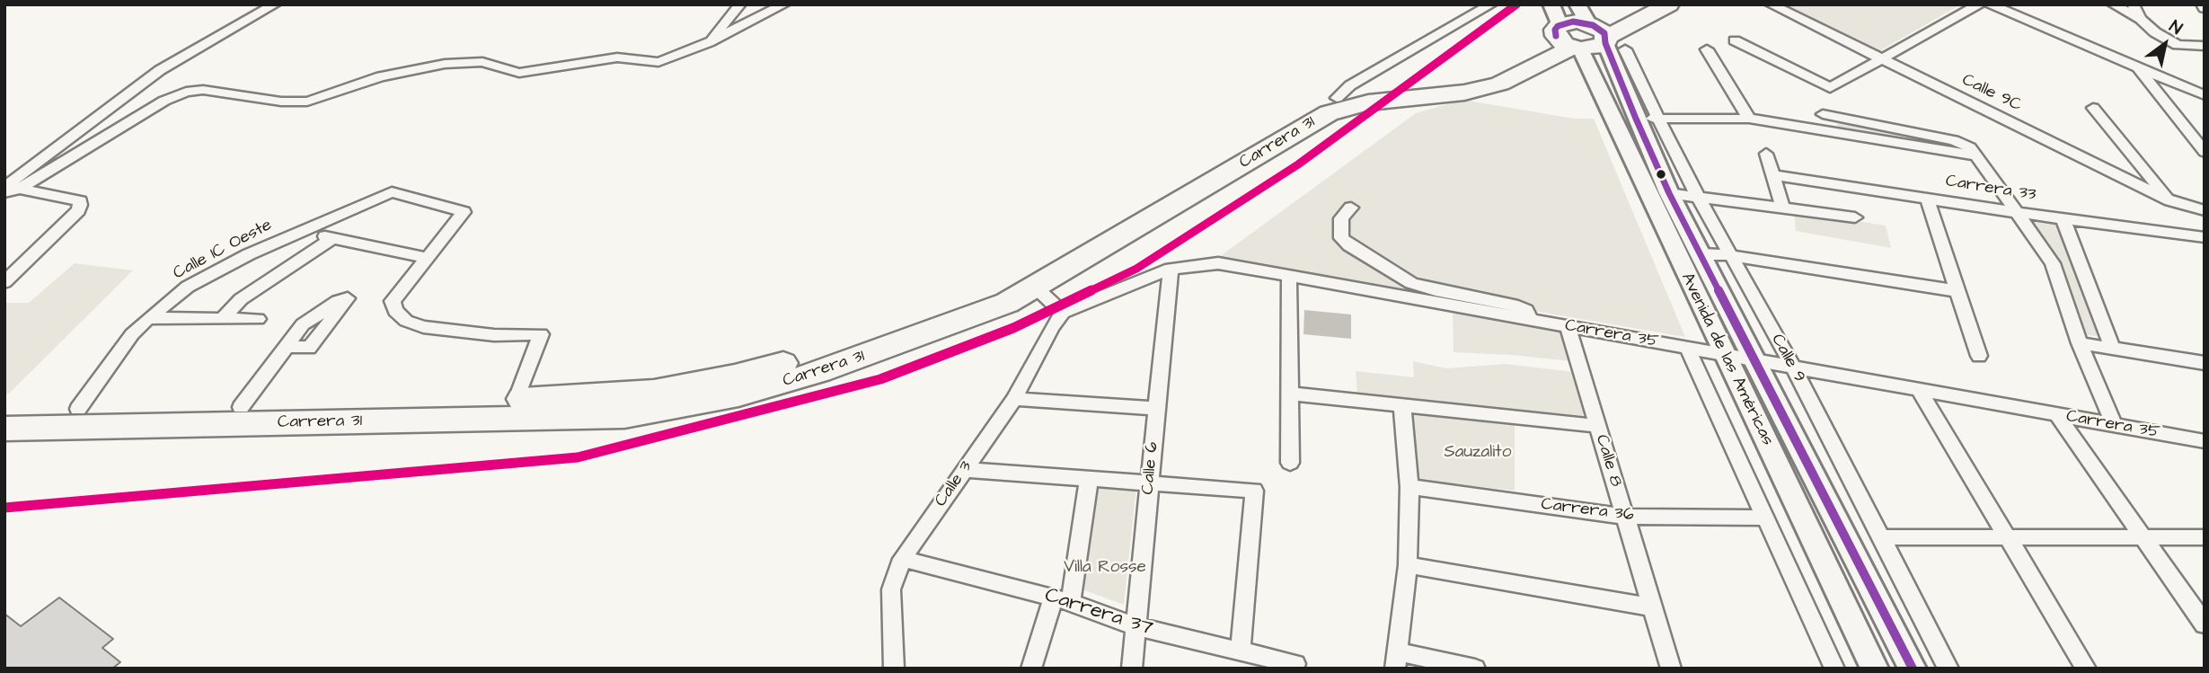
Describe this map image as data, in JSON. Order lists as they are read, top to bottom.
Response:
{
  "streets": {
    "highway": ["Carrera 31"],
    "main road": ["Avenida de las Américas"],
    "street": [
      "Calle 9C",
      "Carrera 33",
      "Calle 1C Oeste",
      "Carrera 35",
      "Calle 9",
      "Calle 8",
      "Calle 6",
      "Calle 3",
      "Carrera 36",
      "Carrera 37"
    ]
  },
  "crossings": [
    ["Carrera 31", "Calle 1C Oeste"],
    ["Carrera 31", "Avenida de las Américas"],
    ["Carrera 35", "Calle 9"],
    ["Carrera 35", "Avenida de las Américas"],
    ["Carrera 35", "Calle 8"],
    ["Carrera 35", "Calle 6"],
    ["Carrera 35", "Calle 3"],
    ["Calle 9", "Avenida de las Américas"],
    ["Calle 8", "Carrera 36"],
    ["Calle 6", "Carrera 37"],
    ["Calle 3", "Carrera 37"]
  ],
  "parks": ["Sauzalito", "Villa Rosse"],
  "north": "top right"
}
